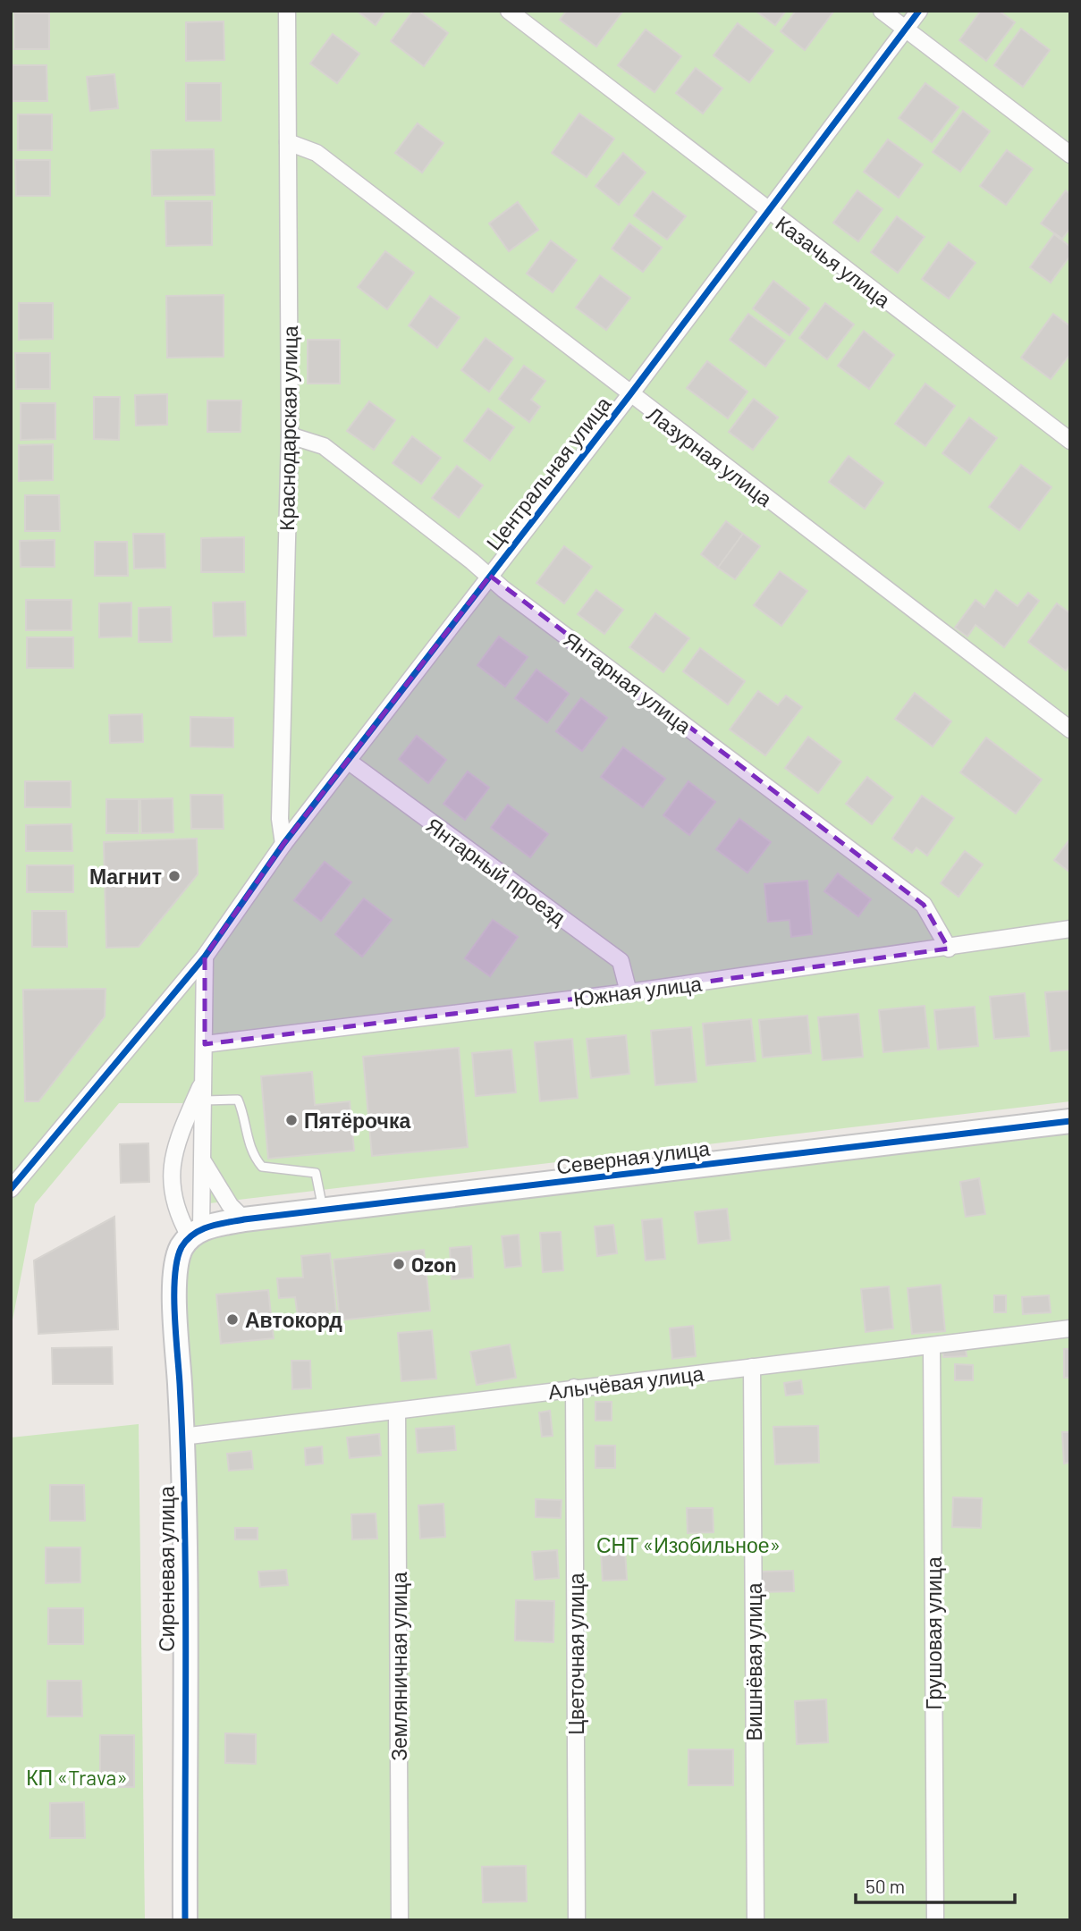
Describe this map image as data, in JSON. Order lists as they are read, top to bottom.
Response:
{
  "streets": {
    "street": [
      "Казачья улица",
      "Краснодарская улица",
      "Лазурная улица",
      "Центральная улица",
      "Янтарная улица",
      "Янтарный проезд",
      "Южная улица",
      "Северная улица",
      "Алычёвая улица",
      "Сиреневая улица",
      "Грушовая улица",
      "Цветочная улица",
      "Вишнёвая улица",
      "Земляничная улица"
    ]
  },
  "crossings": [
    ["Казачья улица", "Центральная улица"],
    ["Краснодарская улица", "Лазурная улица"],
    ["Краснодарская улица", "Центральная улица"],
    ["Краснодарская улица", "Янтарная улица"],
    ["Лазурная улица", "Центральная улица"],
    ["Центральная улица", "Янтарная улица"],
    ["Центральная улица", "Янтарный проезд"],
    ["Янтарная улица", "Южная улица"],
    ["Янтарный проезд", "Южная улица"],
    ["Северная улица", "Сиреневая улица"],
    ["Алычёвая улица", "Сиреневая улица"],
    ["Алычёвая улица", "Грушовая улица"],
    ["Алычёвая улица", "Цветочная улица"],
    ["Алычёвая улица", "Вишнёвая улица"],
    ["Алычёвая улица", "Земляничная улица"]
  ],
  "parks": ["СНТ «Изобильное»", "КП «Trava»"],
  "places": [
    "Магнит",
    "Пятёрочка",
    "Ozon",
    "Автокорд"
  ],
  "scale_bar": "50 m"
}
